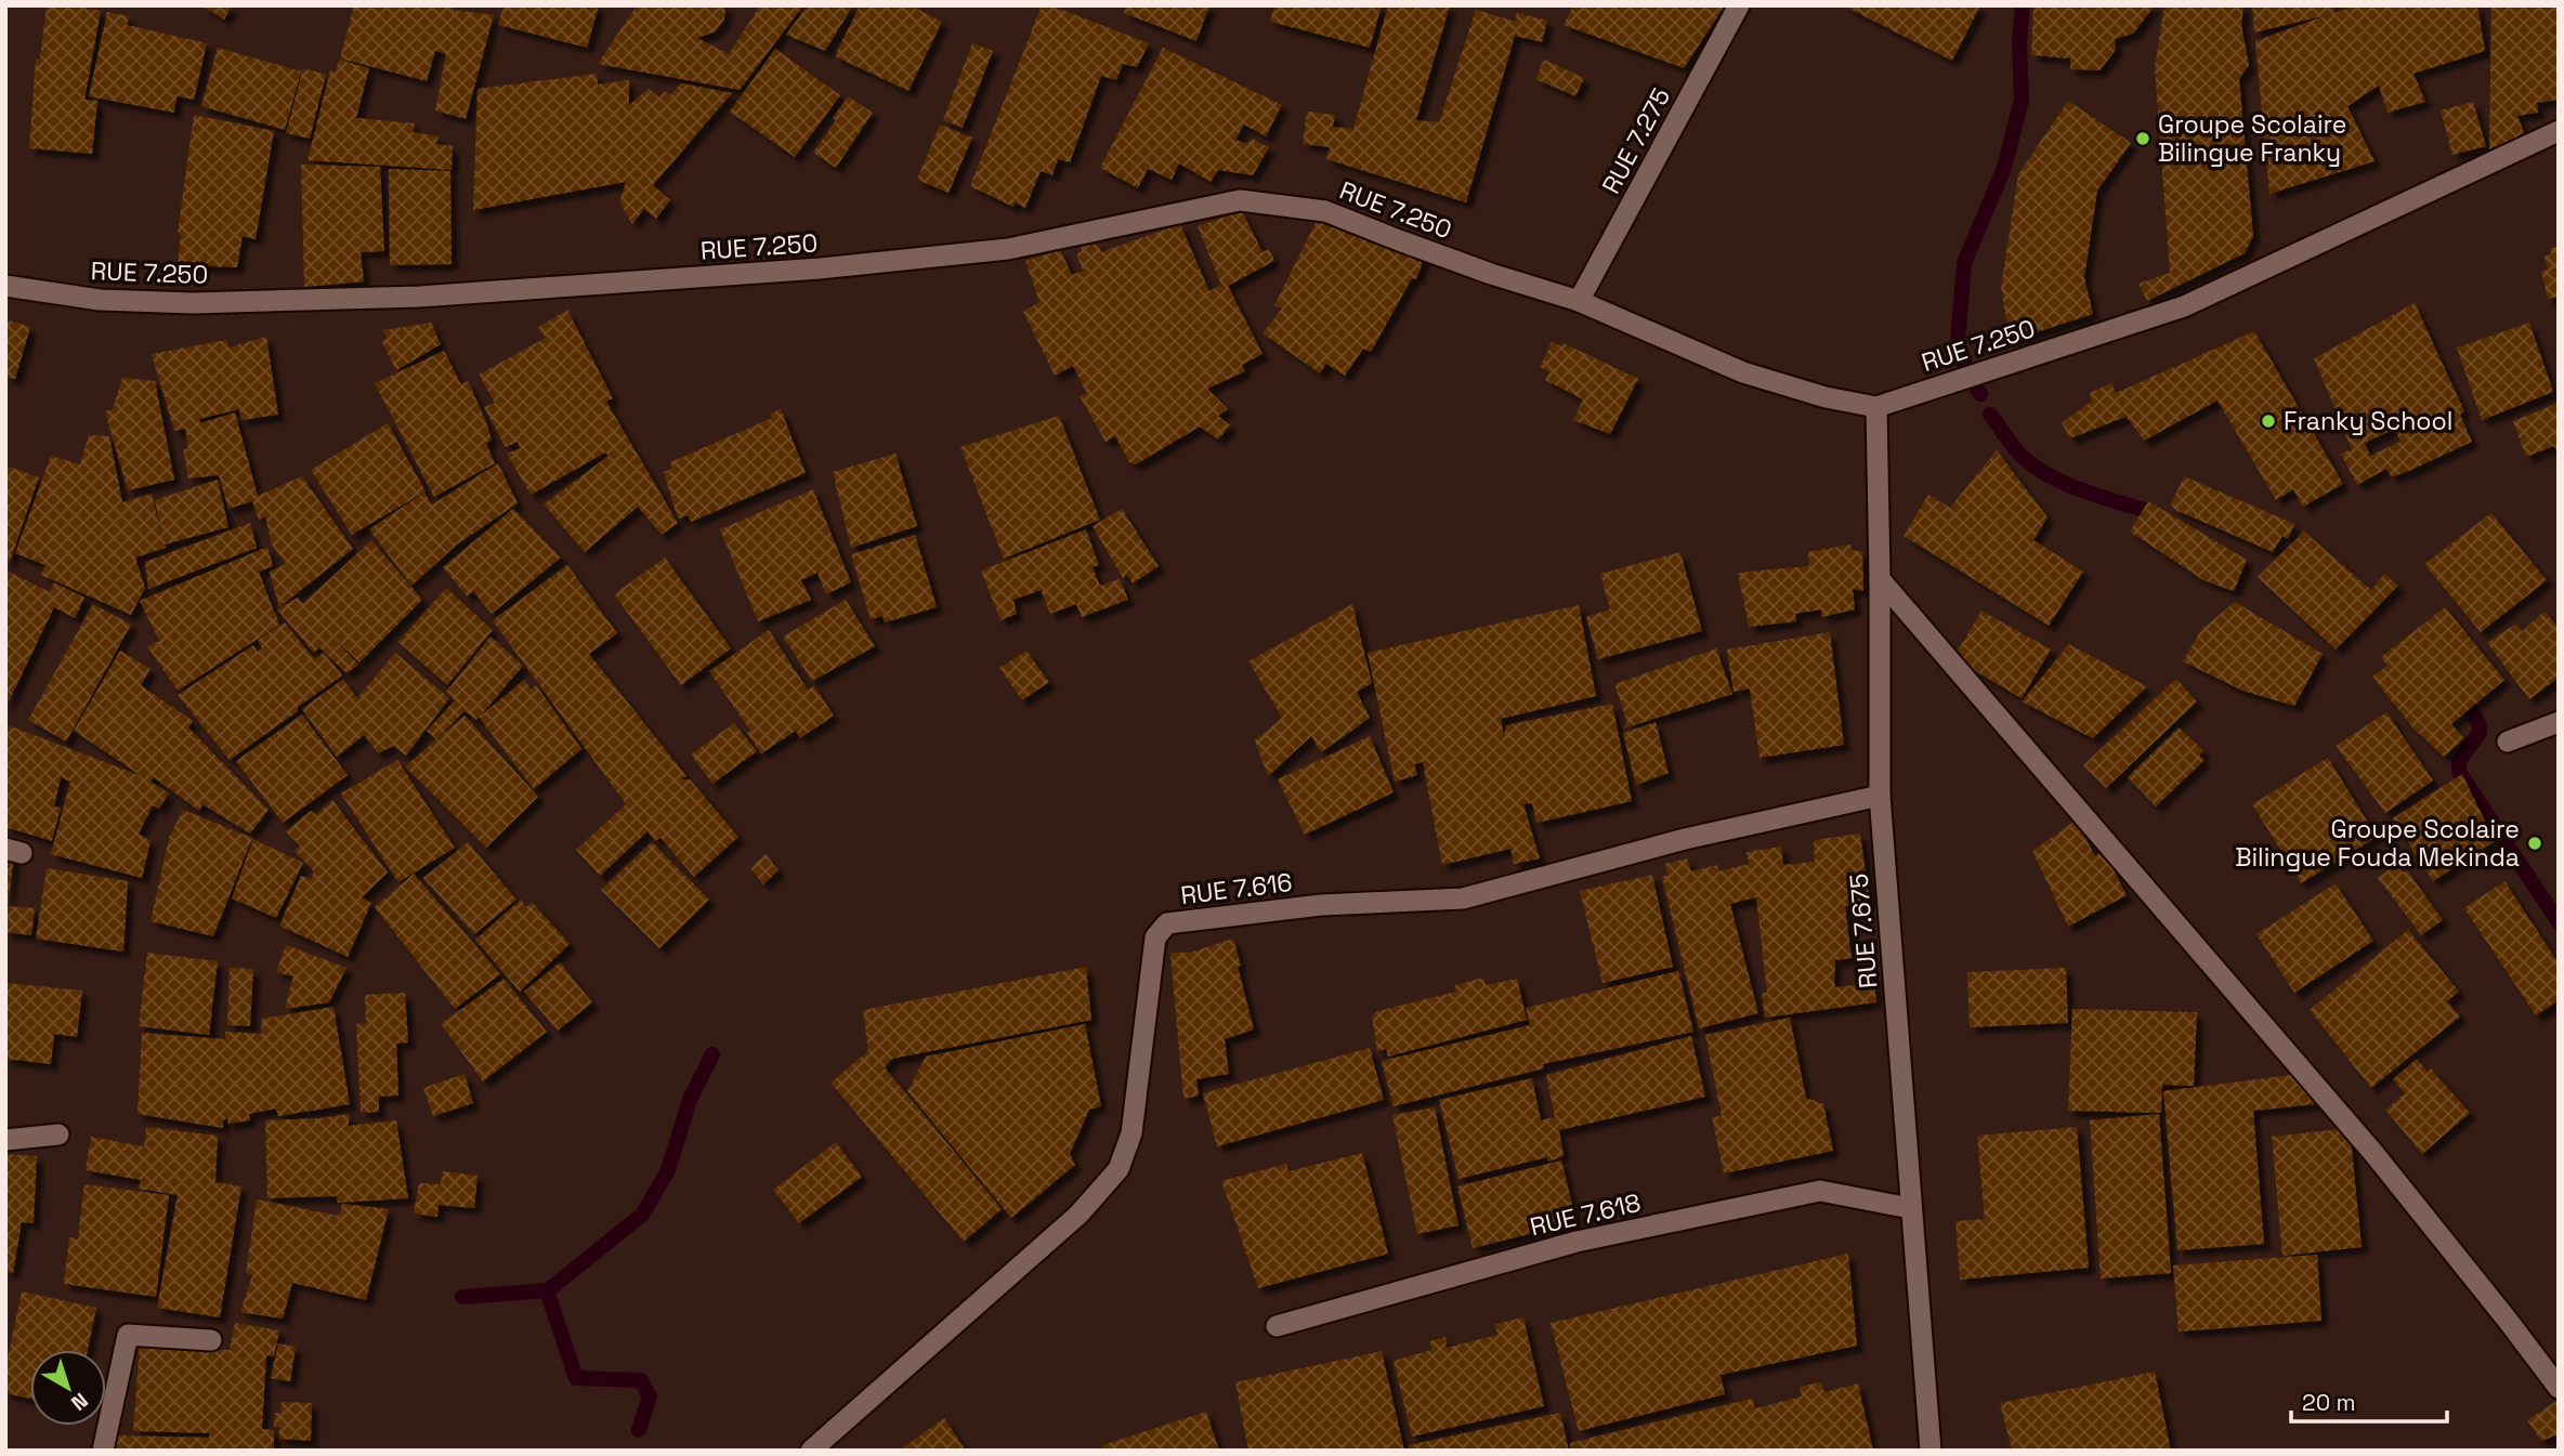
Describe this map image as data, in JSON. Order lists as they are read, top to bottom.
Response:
{
  "streets": {
    "street": [
      "RUE 7.275",
      "RUE 7.250",
      "RUE 7.616",
      "RUE 7.675",
      "RUE 7.618"
    ]
  },
  "crossings": [
    ["RUE 7.275", "RUE 7.250"],
    ["RUE 7.250", "RUE 7.675"],
    ["RUE 7.616", "RUE 7.675"],
    ["RUE 7.675", "RUE 7.618"]
  ],
  "places": ["Groupe Scolaire Bilingue Franky", "Franky School", "Groupe Scolaire Bilingue Fouda Mekinda"],
  "scale_bar": "20 m",
  "north": "bottom right"
}
